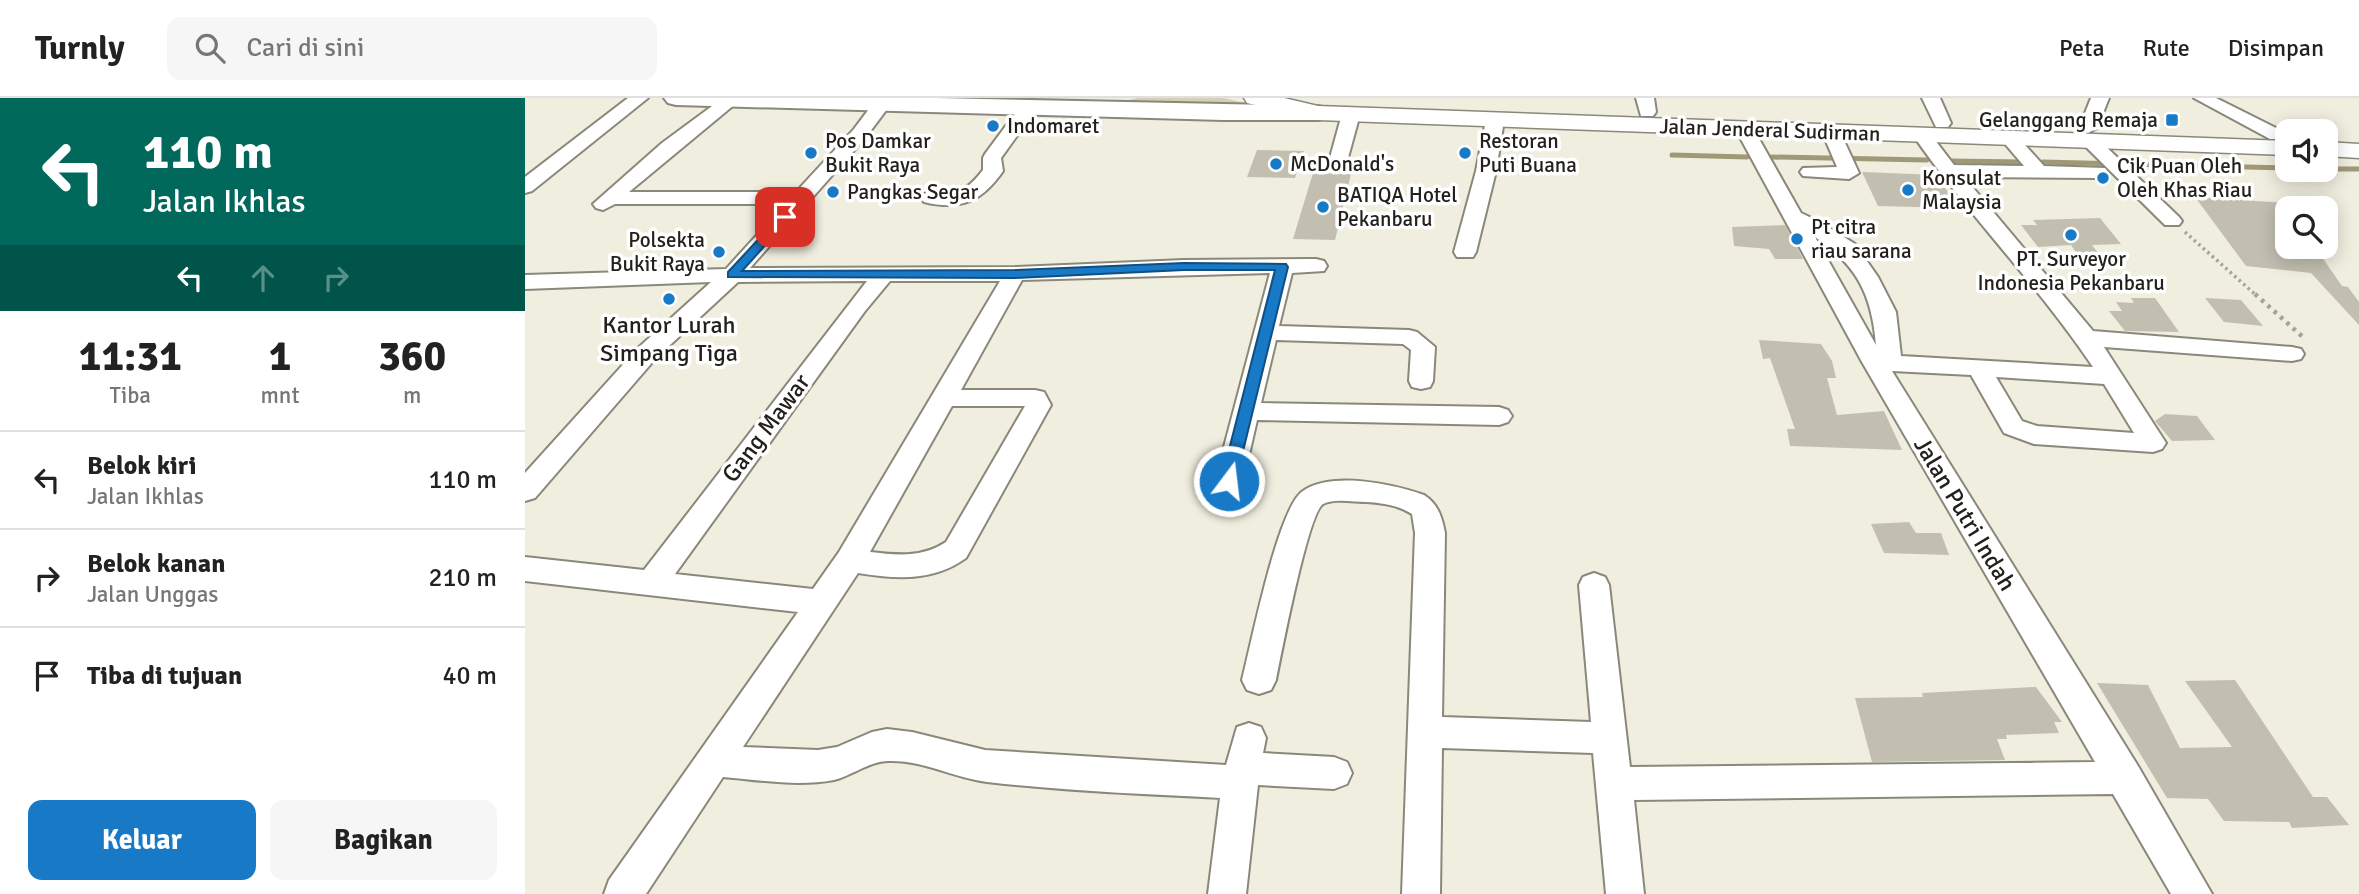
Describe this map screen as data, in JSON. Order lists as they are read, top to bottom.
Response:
{
  "streets": {
    "main road": ["Jalan Jenderal Sudirman"],
    "street": ["Gang Mawar", "Jalan Putri Indah"]
  },
  "crossings": [
    ["Jalan Jenderal Sudirman", "Jalan Putri Indah"]
  ],
  "places": {
    "transit": ["Gelanggang Remaja"],
    "other": [
      "Indomaret",
      "Pos Damkar Bukit Raya",
      "Restoran Puti Buana",
      "McDonald's",
      "Cik Puan Oleh Oleh Khas Riau",
      "Konsulat Malaysia",
      "Pangkas Segar",
      "BATIQA Hotel Pekanbaru",
      "PT. Surveyor Indonesia Pekanbaru",
      "Pt citra riau sarana",
      "Polsekta Bukit Raya",
      "Kantor Lurah Simpang Tiga"
    ]
  },
  "page": {
    "header": "Turnly",
    "search": "Cari di sini",
    "nav": ["Peta", "Rute", "Disimpan"],
    "turn": ["110 m", "Jalan Ikhlas"],
    "eta": [
      "11:31",
      "Tiba",
      "1",
      "mnt",
      "360",
      "m"
    ],
    "list": [
      {
        "name": "Belok kiri",
        "note": "Jalan Ikhlas",
        "value": "110 m"
      },
      {
        "name": "Belok kanan",
        "note": "Jalan Unggas",
        "value": "210 m"
      },
      {
        "name": "Tiba di tujuan",
        "value": "40 m"
      }
    ],
    "buttons": ["Keluar", "Bagikan"]
  }
}
